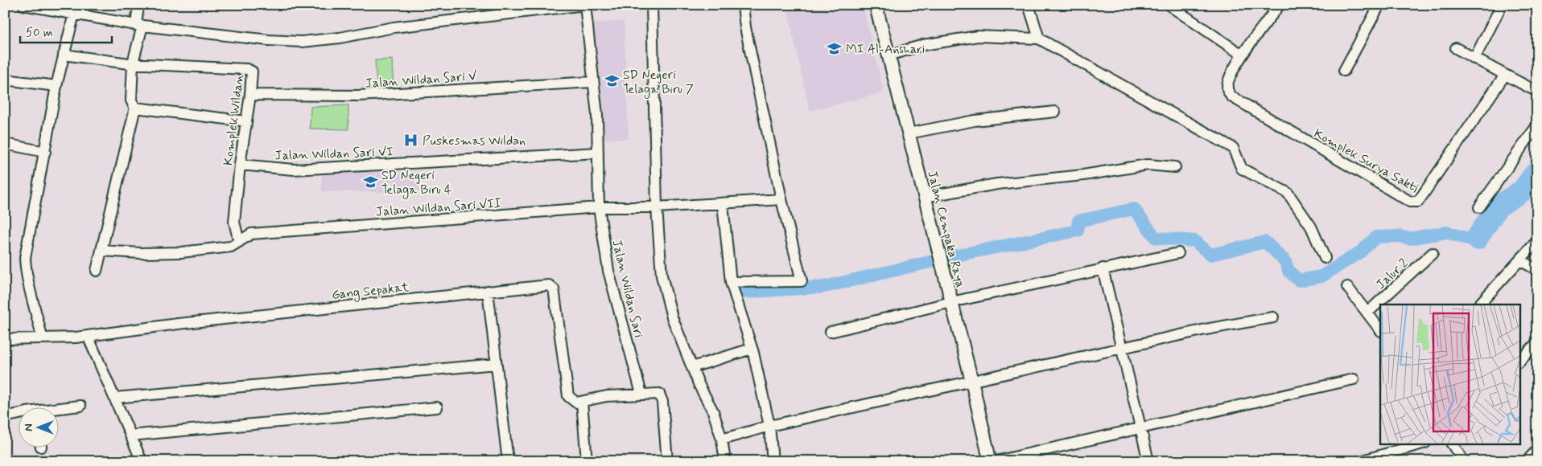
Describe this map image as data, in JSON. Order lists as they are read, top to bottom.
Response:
{
  "streets": {
    "street": [
      "Jalan Wildan Sari V",
      "Komplek Wildan",
      "Jalan Wildan Sari VI",
      "Komplek Surya Sakti",
      "Jalan Wildan Sari VII",
      "Jalan Cempaka Raya",
      "Jalur 2",
      "Jalan Wildan Sari",
      "Gang Sepakat"
    ]
  },
  "crossings": [
    ["Jalan Wildan Sari V", "Komplek Wildan"],
    ["Jalan Wildan Sari V", "Jalan Wildan Sari"],
    ["Komplek Wildan", "Jalan Wildan Sari VI"],
    ["Komplek Wildan", "Jalan Wildan Sari VII"],
    ["Jalan Wildan Sari VI", "Jalan Wildan Sari"],
    ["Jalan Wildan Sari VII", "Jalan Wildan Sari"]
  ],
  "places": {
    "school or university": ["MI Al-Anshari", "SD Negeri Telaga Biru 7", "SD Negeri Telaga Biru 4"],
    "hospital": ["Puskesmas Wildan"]
  },
  "scale_bar": "50 m",
  "north": "left"
}
